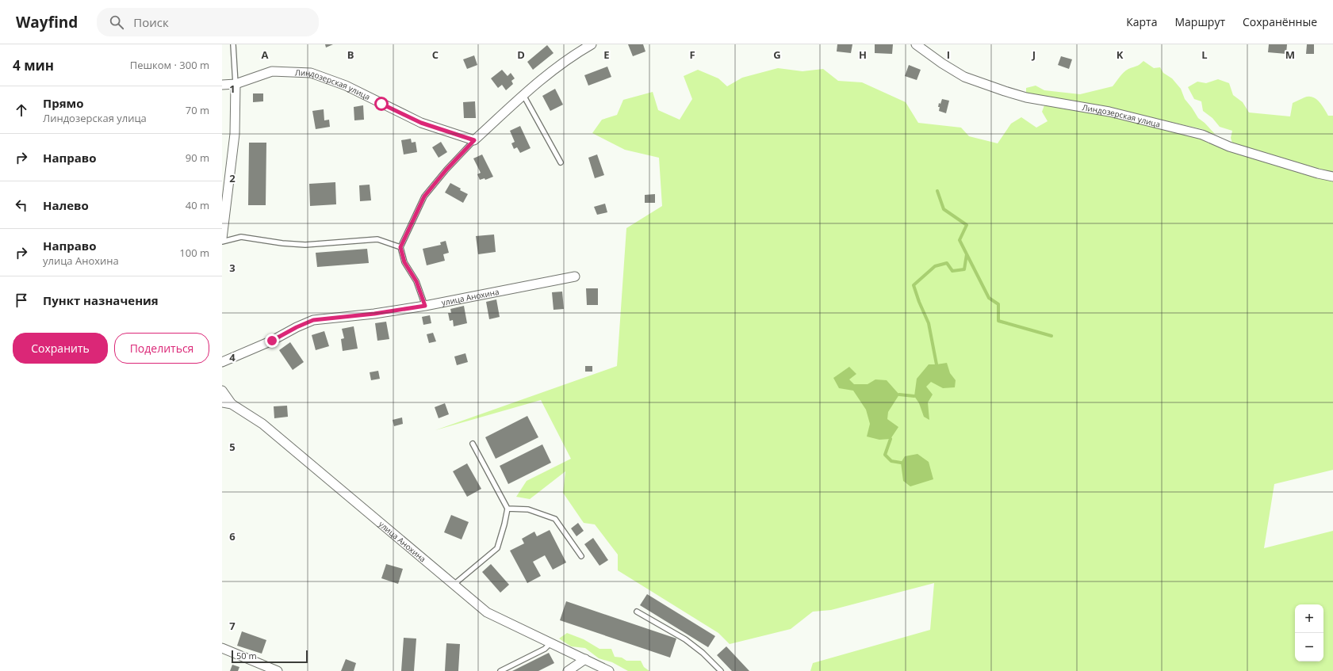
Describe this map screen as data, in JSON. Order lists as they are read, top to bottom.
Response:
{
  "streets": {
    "street": ["Линдозерская улица", "улица Анохина"]
  },
  "scale_bar": "50 m",
  "page": {
    "header": "Wayfind",
    "search": "Поиск",
    "nav": ["Карта", "Маршрут", "Сохранённые"],
    "heading": ["4 мин", "Пешком · 300 m"],
    "list": [
      ["Прямо", "Линдозерская улица", "70 m"],
      ["Направо", "90 m"],
      ["Налево", "40 m"],
      ["Направо", "улица Анохина", "100 m"],
      "Пункт назначения"
    ],
    "buttons": ["Сохранить", "Поделиться"],
    "map_buttons": ["+", "−"],
    "scale": "50 m"
  },
  "grid": {
    "columns": [
      "A",
      "B",
      "C",
      "D",
      "E",
      "F",
      "G",
      "H",
      "I",
      "J",
      "K",
      "L",
      "M"
    ],
    "rows": [
      "1",
      "2",
      "3",
      "4",
      "5",
      "6",
      "7"
    ]
  }
}
